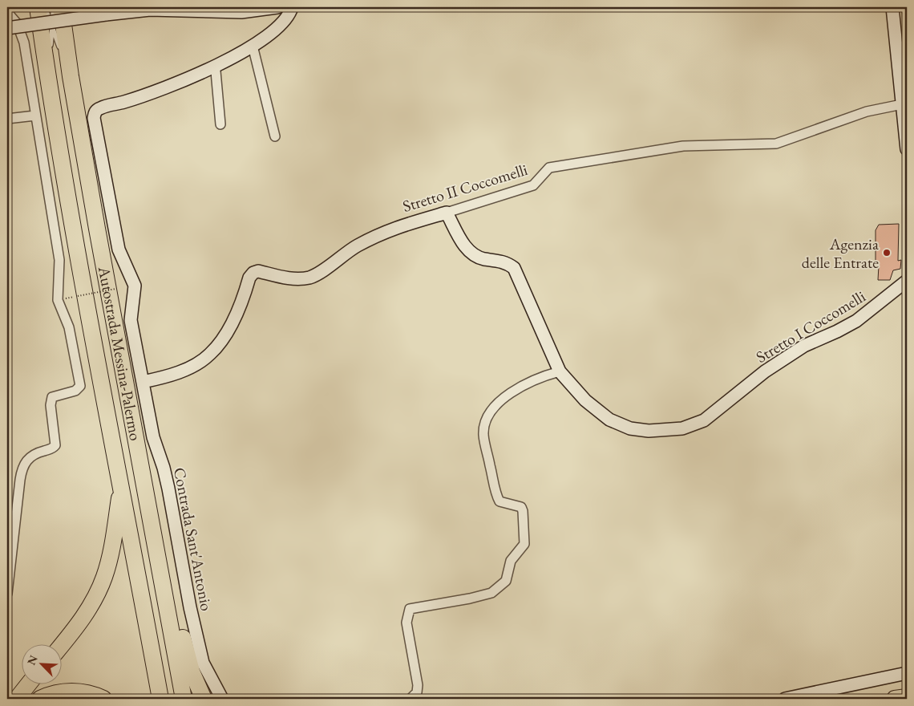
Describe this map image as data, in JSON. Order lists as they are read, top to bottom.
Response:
{
  "streets": {
    "highway": ["Autostrada Messina-Palermo"],
    "street": ["Stretto II Coccomelli", "Stretto I Coccomelli", "Contrada Sant'Antonio"]
  },
  "crossings": [
    ["Stretto II Coccomelli", "Stretto I Coccomelli"],
    ["Stretto II Coccomelli", "Contrada Sant'Antonio"]
  ],
  "places": ["Agenzia delle Entrate"],
  "north": "top left"
}
